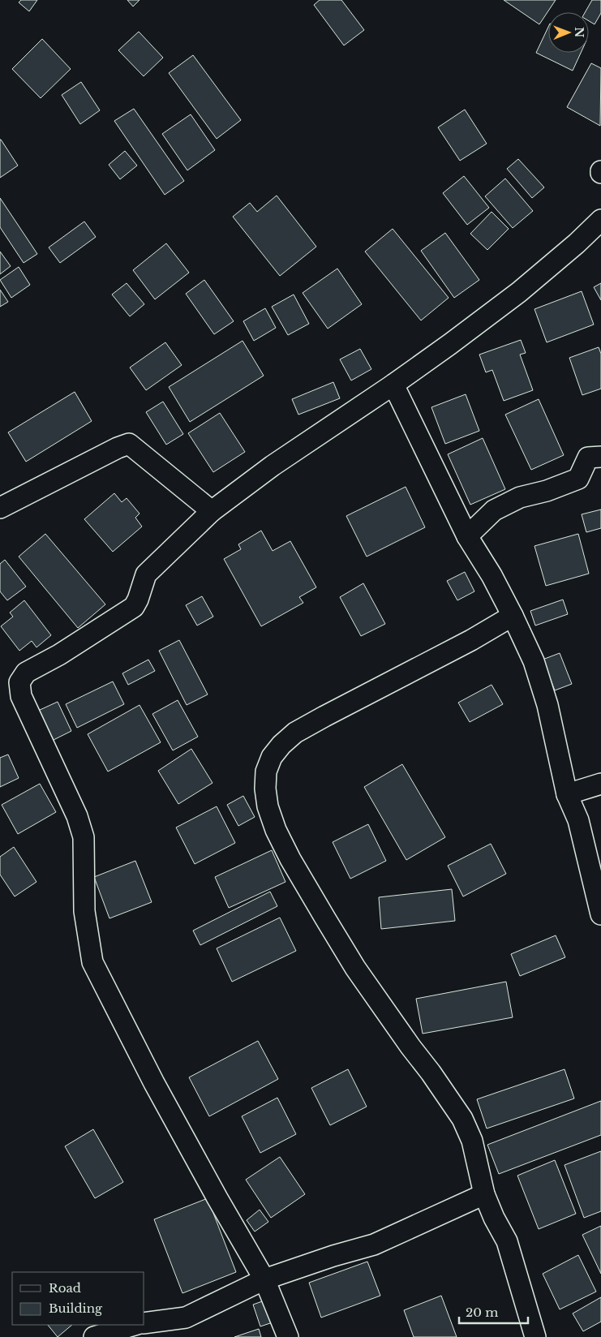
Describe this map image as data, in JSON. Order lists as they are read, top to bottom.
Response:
{
  "legend": ["Road", "Building"],
  "scale_bar": "20 m",
  "north": "right"
}
